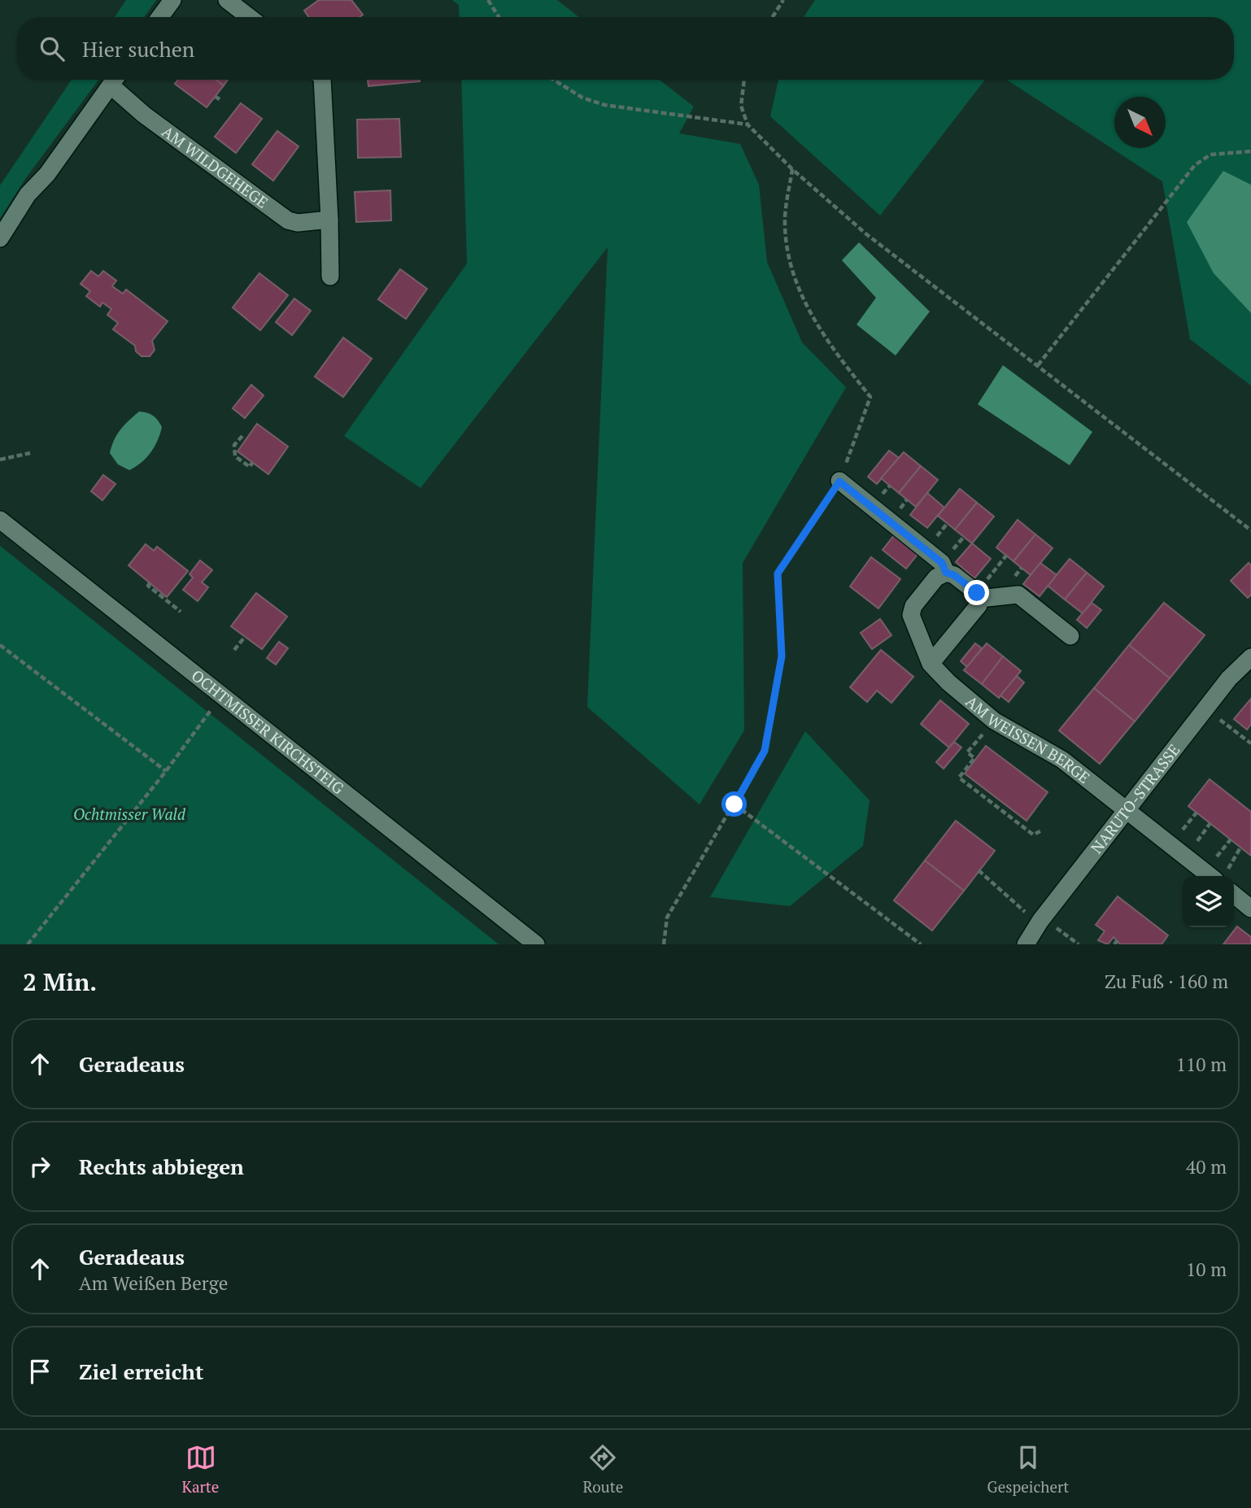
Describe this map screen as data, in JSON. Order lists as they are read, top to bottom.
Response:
{
  "streets": {
    "street": [
      "AM WILDGEHEGE",
      "OCHTMISSER KIRCHSTEIG",
      "AM WEISSEN BERGE",
      "NARUTO-STRASSE"
    ]
  },
  "crossings": [
    ["AM WEISSEN BERGE", "NARUTO-STRASSE"]
  ],
  "parks": ["Ochtmisser Wald"],
  "north": "bottom right",
  "page": {
    "search": "Hier suchen",
    "heading": ["2 Min.", "Zu Fuß · 160 m"],
    "list": [
      ["Geradeaus", "110 m"],
      ["Rechts abbiegen", "40 m"],
      ["Geradeaus", "Am Weißen Berge", "10 m"],
      "Ziel erreicht"
    ],
    "nav": ["Karte", "Route", "Gespeichert"]
  }
}
